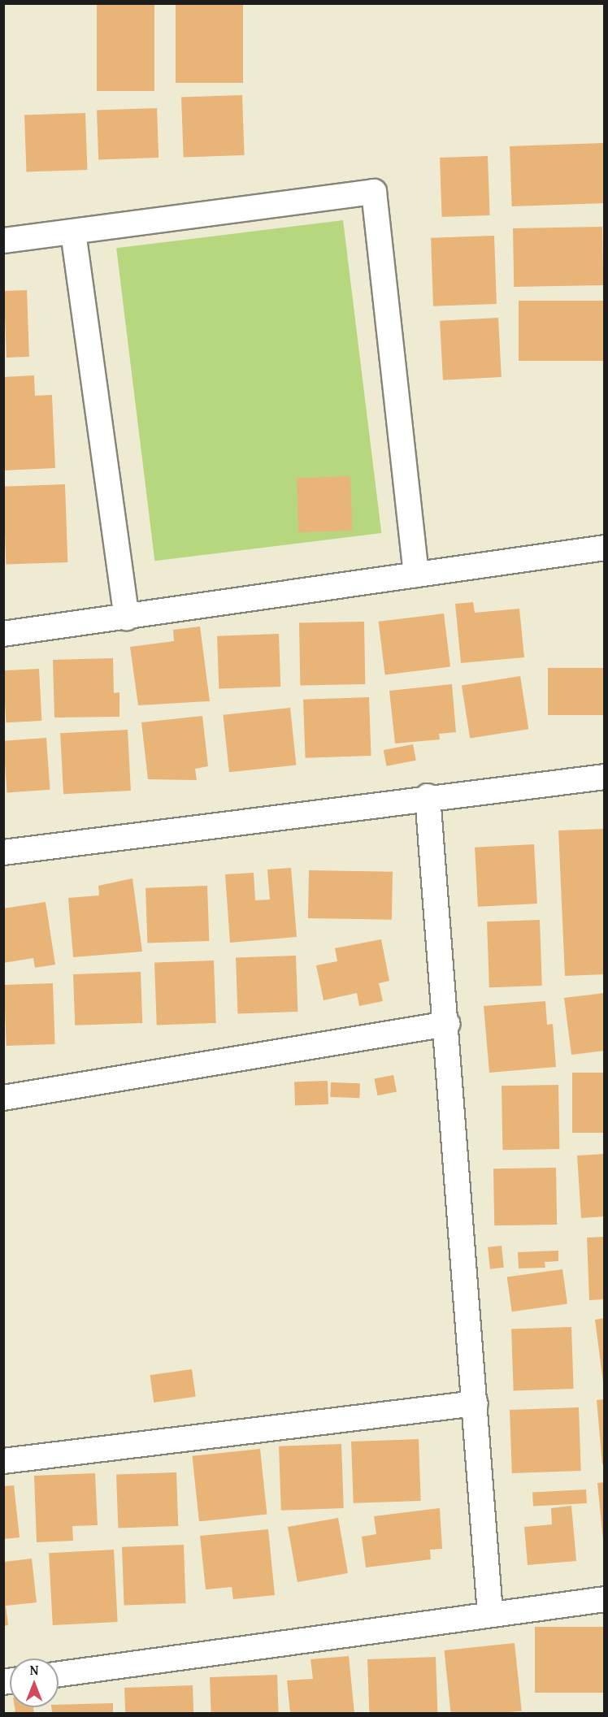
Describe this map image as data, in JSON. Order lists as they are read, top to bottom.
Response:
{
  "north": "top"
}
